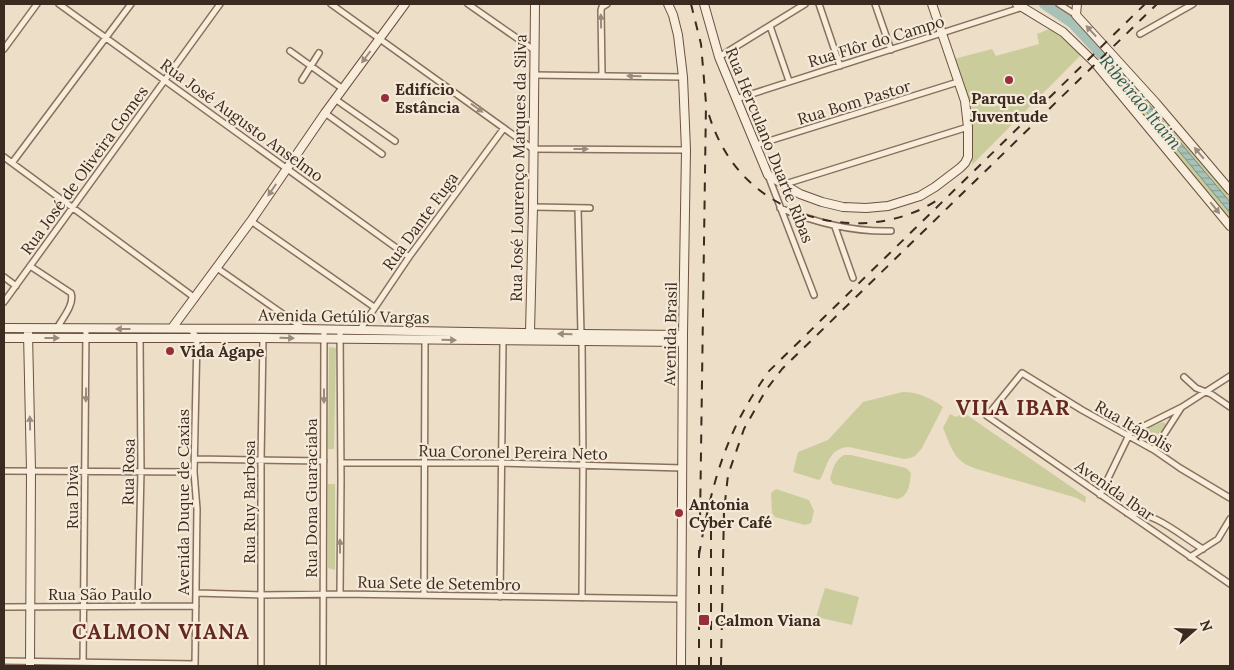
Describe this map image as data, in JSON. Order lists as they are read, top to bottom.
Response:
{
  "streets": {
    "main road": [
      "Rua Herculano Duarte Ribas",
      "Rua José Lourenço Marques da Silva",
      "Avenida Getúlio Vargas",
      "Avenida Brasil"
    ],
    "street": [
      "Rua Flôr do Campo",
      "Rua Bom Pastor",
      "Rua José Augusto Anselmo",
      "Rua José de Oliveira Gomes",
      "Rua Dante Fuga",
      "Rua Itápolis",
      "Rua Coronel Pereira Neto",
      "Rua Rosa",
      "Avenida Ibar",
      "Rua Diva",
      "Rua Dona Guaraciaba",
      "Avenida Duque de Caxias",
      "Rua Ruy Barbosa",
      "Rua Sete de Setembro",
      "Rua São Paulo"
    ]
  },
  "crossings": [
    ["Rua Flôr do Campo", "Rua Herculano Duarte Ribas"],
    ["Rua Bom Pastor", "Rua Herculano Duarte Ribas"],
    ["Rua José Augusto Anselmo", "Rua José de Oliveira Gomes"],
    ["Rua José Augusto Anselmo", "Rua Dante Fuga"],
    ["Rua José Lourenço Marques da Silva", "Avenida Getúlio Vargas"],
    ["Rua Dante Fuga", "Avenida Getúlio Vargas"],
    ["Avenida Getúlio Vargas", "Avenida Brasil"],
    ["Avenida Getúlio Vargas", "Rua Rosa"],
    ["Avenida Getúlio Vargas", "Rua Diva"],
    ["Avenida Getúlio Vargas", "Rua Dona Guaraciaba"],
    ["Avenida Getúlio Vargas", "Avenida Duque de Caxias"],
    ["Avenida Getúlio Vargas", "Rua Ruy Barbosa"],
    ["Avenida Brasil", "Rua Coronel Pereira Neto"],
    ["Avenida Brasil", "Rua Sete de Setembro"],
    ["Rua Itápolis", "Avenida Ibar"],
    ["Rua Rosa", "Rua São Paulo"],
    ["Rua Diva", "Rua São Paulo"],
    ["Rua Dona Guaraciaba", "Rua Sete de Setembro"],
    ["Avenida Duque de Caxias", "Rua Sete de Setembro"],
    ["Avenida Duque de Caxias", "Rua São Paulo"],
    ["Rua Ruy Barbosa", "Rua Sete de Setembro"]
  ],
  "one_way": ["Rua Diva"],
  "districts": ["VILA IBAR", "CALMON VIANA"],
  "water": ["Ribeirão Itaim"],
  "places": {
    "other": [
      "Parque da Juventude",
      "Edifício Estância",
      "Vida Ágape",
      "Antonia Cyber Café"
    ],
    "transit": ["Calmon Viana"]
  },
  "north": "right"
}
